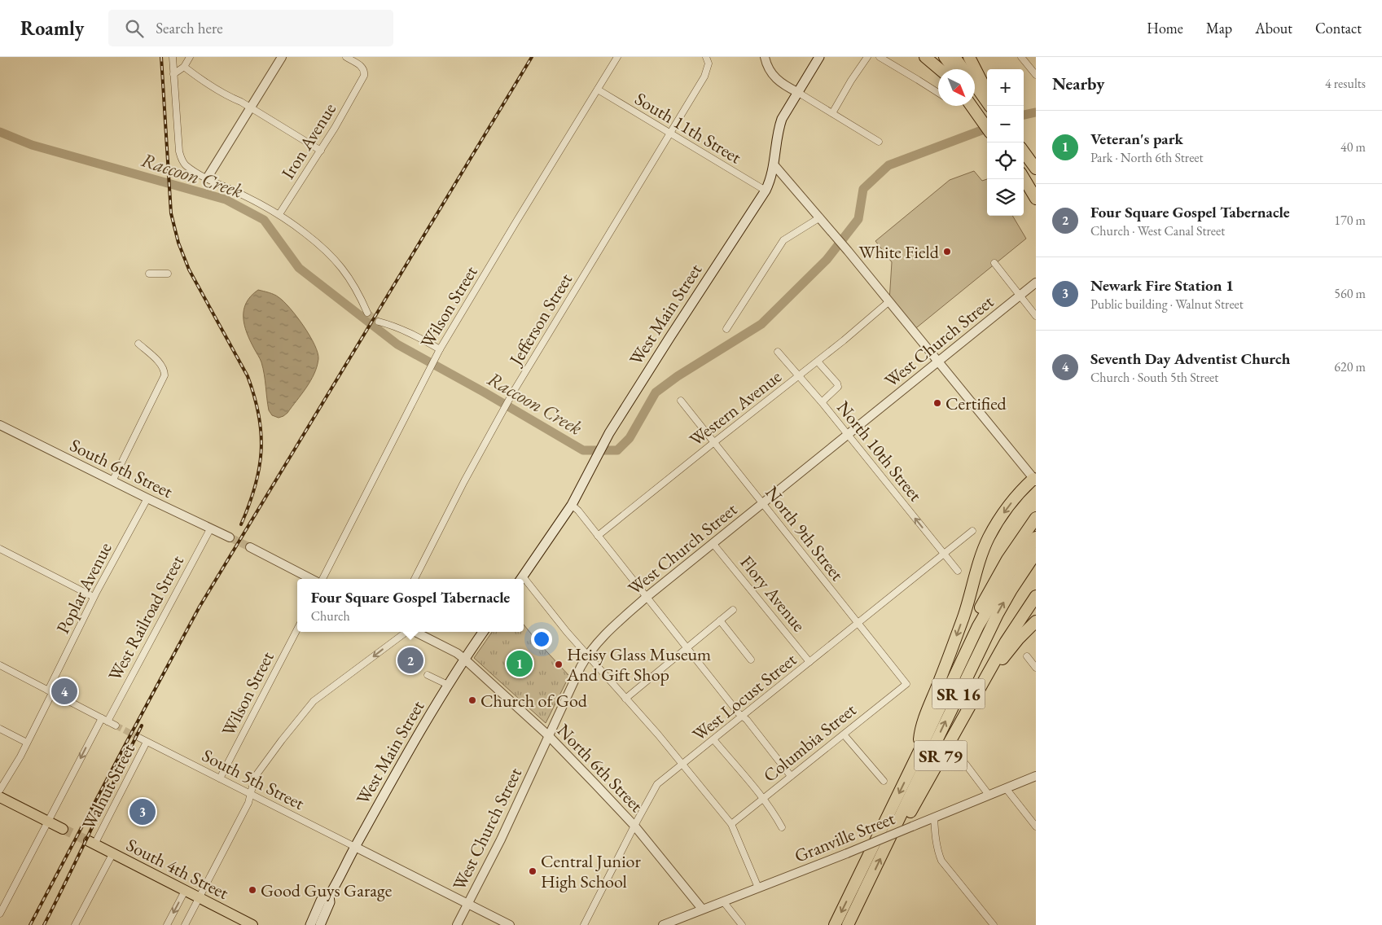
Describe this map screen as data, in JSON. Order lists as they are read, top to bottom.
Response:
{
  "streets": {
    "highway": ["SR 16", "SR 79"],
    "main road": ["West Main Street", "South 4th Street"],
    "street": [
      "South 11th Street",
      "Iron Avenue",
      "Wilson Street",
      "Jefferson Street",
      "West Church Street",
      "Western Avenue",
      "North 10th Street",
      "South 6th Street",
      "North 9th Street",
      "Poplar Avenue",
      "Flory Avenue",
      "West Railroad Street",
      "West Locust Street",
      "Columbia Street",
      "North 6th Street",
      "South 5th Street",
      "Walnut Street",
      "Granville Street"
    ]
  },
  "crossings": [
    ["South 11th Street", "Wilson Street"],
    ["South 11th Street", "West Main Street"],
    ["South 11th Street", "Jefferson Street"],
    ["Wilson Street", "South 5th Street"],
    ["West Main Street", "North 6th Street"],
    ["West Main Street", "South 5th Street"],
    ["West Church Street", "North 10th Street"],
    ["West Church Street", "North 9th Street"],
    ["West Church Street", "Flory Avenue"],
    ["West Church Street", "North 6th Street"],
    ["Western Avenue", "North 10th Street"],
    ["Western Avenue", "North 9th Street"],
    ["North 10th Street", "West Locust Street"],
    ["South 6th Street", "Poplar Avenue"],
    ["South 6th Street", "West Railroad Street"],
    ["North 9th Street", "West Locust Street"],
    ["North 9th Street", "Columbia Street"],
    ["Flory Avenue", "West Locust Street"],
    ["SR 16", "SR 79"],
    ["West Locust Street", "North 6th Street"],
    ["North 6th Street", "Granville Street"],
    ["South 5th Street", "Walnut Street"],
    ["Walnut Street", "South 4th Street"]
  ],
  "one_way": ["North 10th Street"],
  "water": ["Raccoon Creek"],
  "places": [
    "White Field",
    "Certified",
    "Heisy Glass Museum And Gift Shop",
    "Church of God",
    "Central Junior High School",
    "Good Guys Garage"
  ],
  "north": "bottom right",
  "page": {
    "header": "Roamly",
    "search": "Search here",
    "nav": [
      "Home",
      "Map",
      "About",
      "Contact"
    ],
    "heading": ["Nearby", "4 results"],
    "map_buttons": ["+", "−"],
    "list": [
      {
        "mark": "1",
        "name": "Veteran's park",
        "note": "Park · North 6th Street",
        "value": "40 m"
      },
      {
        "mark": "2",
        "name": "Four Square Gospel Tabernacle",
        "note": "Church · West Canal Street",
        "value": "170 m"
      },
      {
        "mark": "3",
        "name": "Newark Fire Station 1",
        "note": "Public building · Walnut Street",
        "value": "560 m"
      },
      {
        "mark": "4",
        "name": "Seventh Day Adventist Church",
        "note": "Church · South 5th Street",
        "value": "620 m"
      }
    ],
    "popup": ["Four Square Gospel Tabernacle", "Church"],
    "pins": [
      "2",
      "1",
      "4",
      "3"
    ]
  }
}
